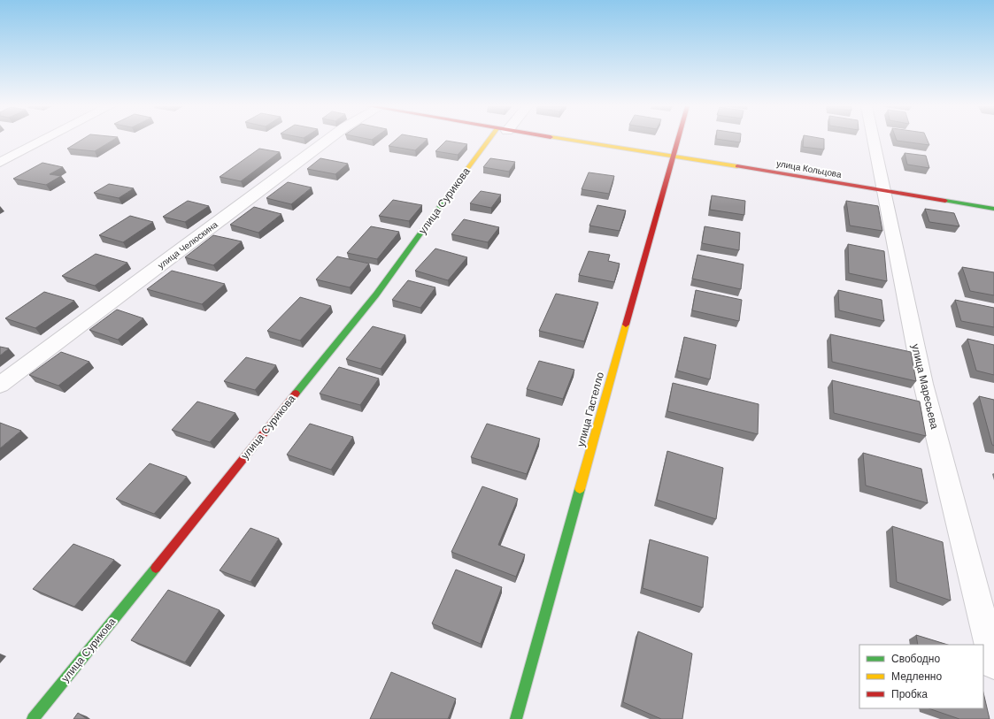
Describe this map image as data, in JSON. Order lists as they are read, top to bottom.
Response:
{
  "streets": {
    "street": [
      "улица Кольцова",
      "улица Сурикова",
      "улица Челюскина",
      "улица Маресьева",
      "улица Гастелло"
    ]
  },
  "crossings": [
    ["улица Кольцова", "улица Маресьева"],
    ["улица Кольцова", "улица Гастелло"]
  ],
  "legend": ["Свободно", "Медленно", "Пробка"]
}
